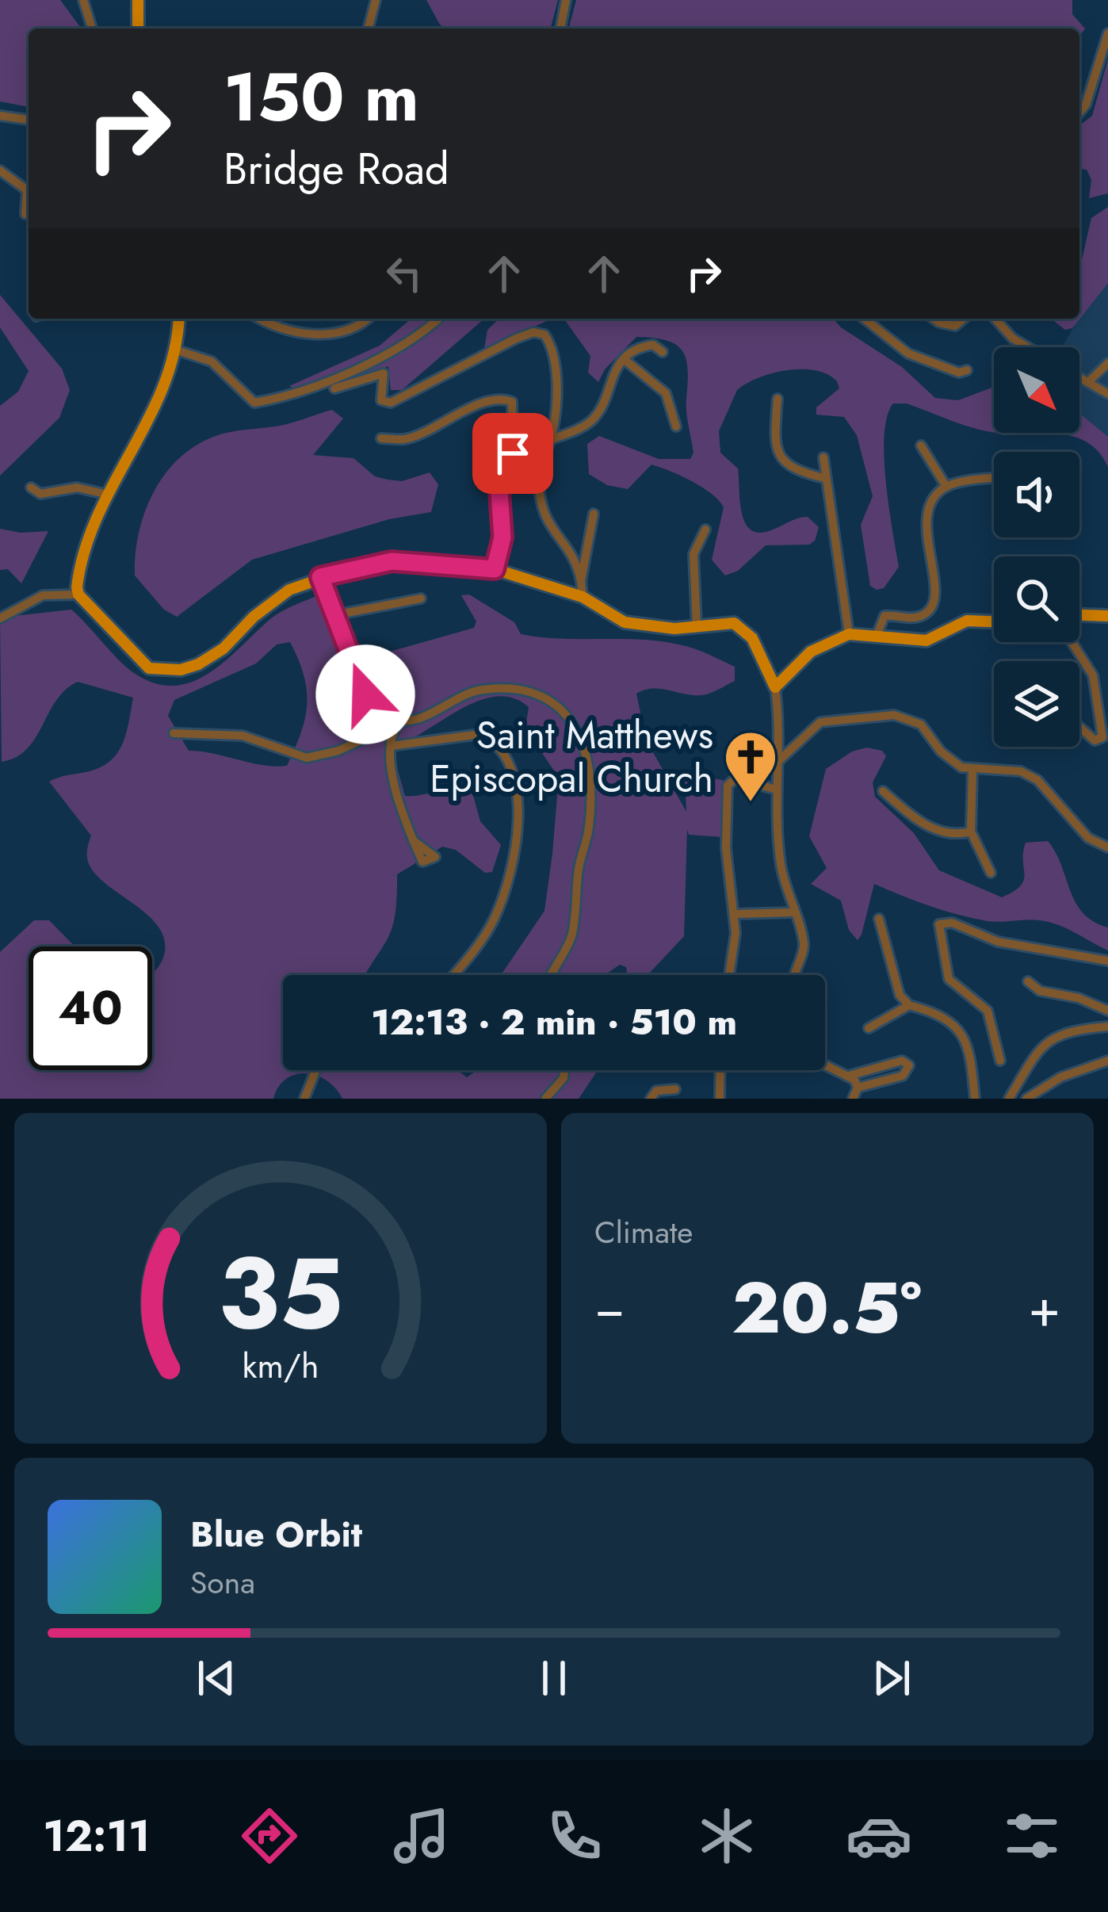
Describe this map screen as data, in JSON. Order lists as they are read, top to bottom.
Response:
{
  "places": {
    "church": ["Saint Matthews Episcopal Church"]
  },
  "north": "bottom right",
  "page": {
    "turn": ["150 m", "Bridge Road"],
    "limit": "40",
    "trip": "12:13 · 2 min · 510 m",
    "tile": "Climate",
    "heat": ["−", "20.5°", "+"],
    "song": ["Blue Orbit", "Sona"],
    "tabs": "12:11",
    "gauge": ["35", "km/h"]
  }
}
